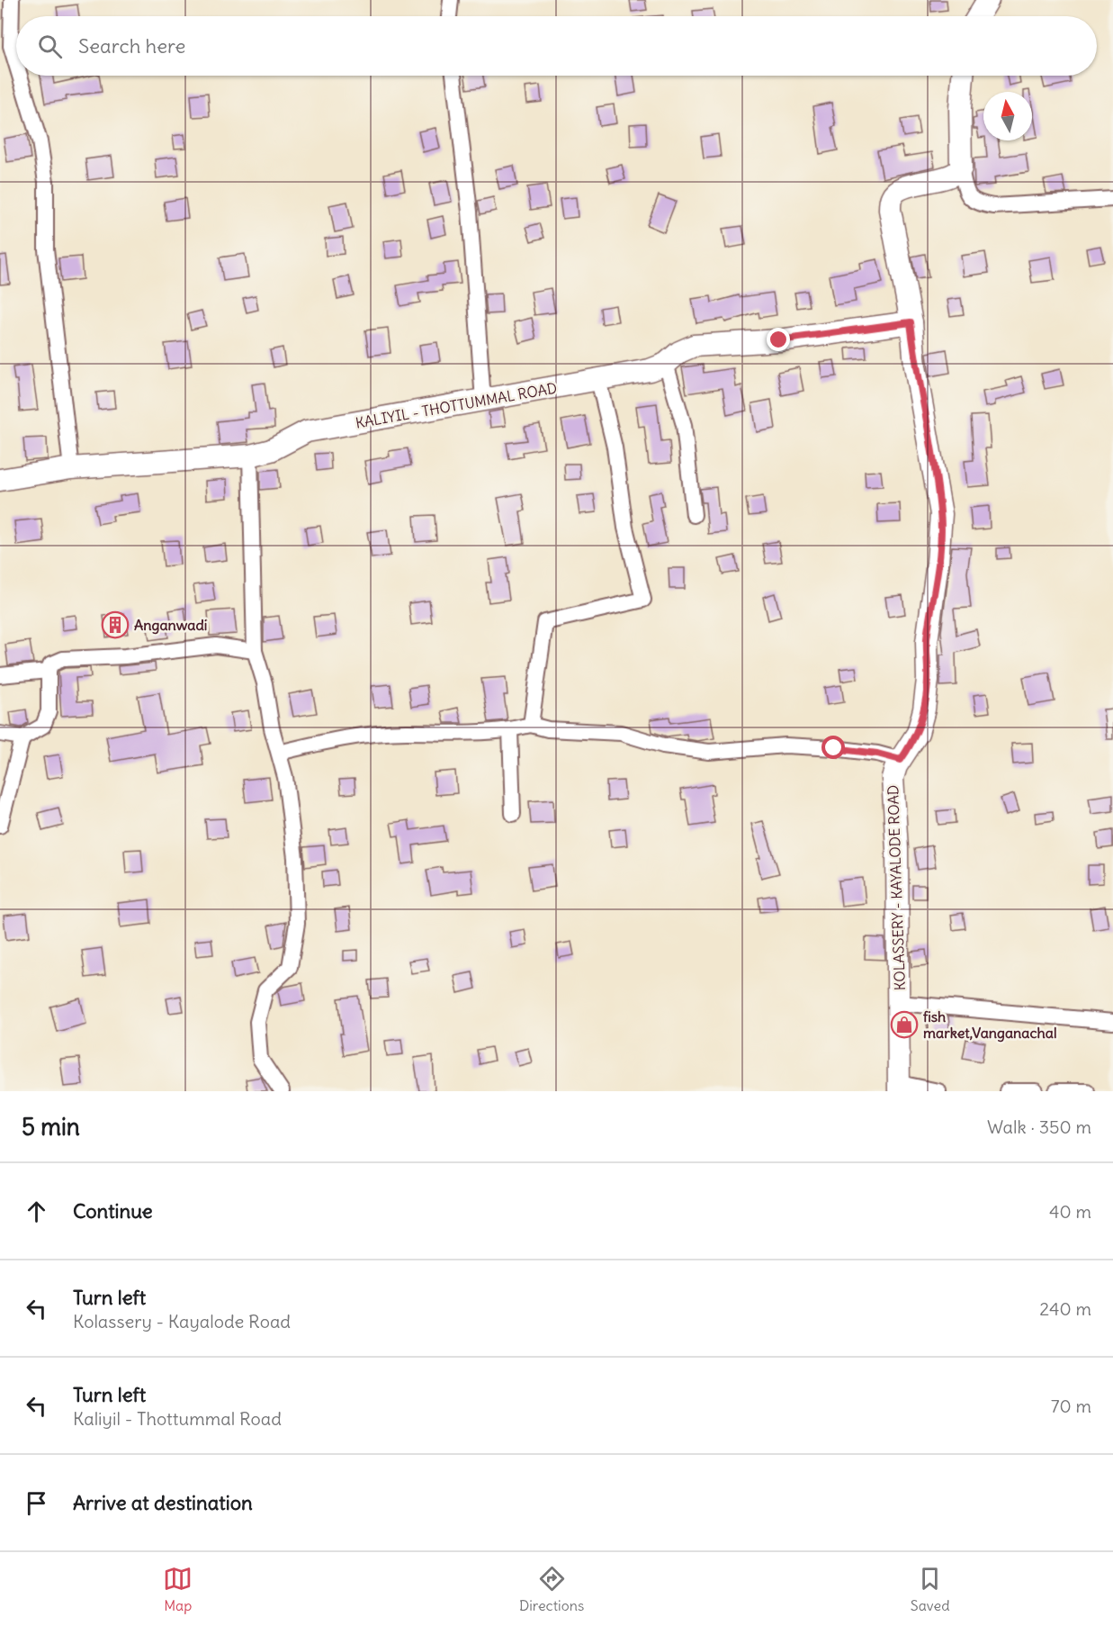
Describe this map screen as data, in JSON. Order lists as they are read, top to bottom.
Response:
{
  "streets": {
    "main road": ["KALIYIL - THOTTUMMAL ROAD", "KOLASSERY - KAYALODE ROAD"]
  },
  "crossings": [
    ["KALIYIL - THOTTUMMAL ROAD", "KOLASSERY - KAYALODE ROAD"]
  ],
  "places": {
    "building": ["Anganwadi"],
    "shop": ["fish market,Vanganachal"]
  },
  "north": "top",
  "page": {
    "search": "Search here",
    "heading": ["5 min", "Walk · 350 m"],
    "list": [
      ["Continue", "40 m"],
      ["Turn left", "Kolassery - Kayalode Road", "240 m"],
      ["Turn left", "Kaliyil - Thottummal Road", "70 m"],
      "Arrive at destination"
    ],
    "nav": ["Map", "Directions", "Saved"]
  }
}
